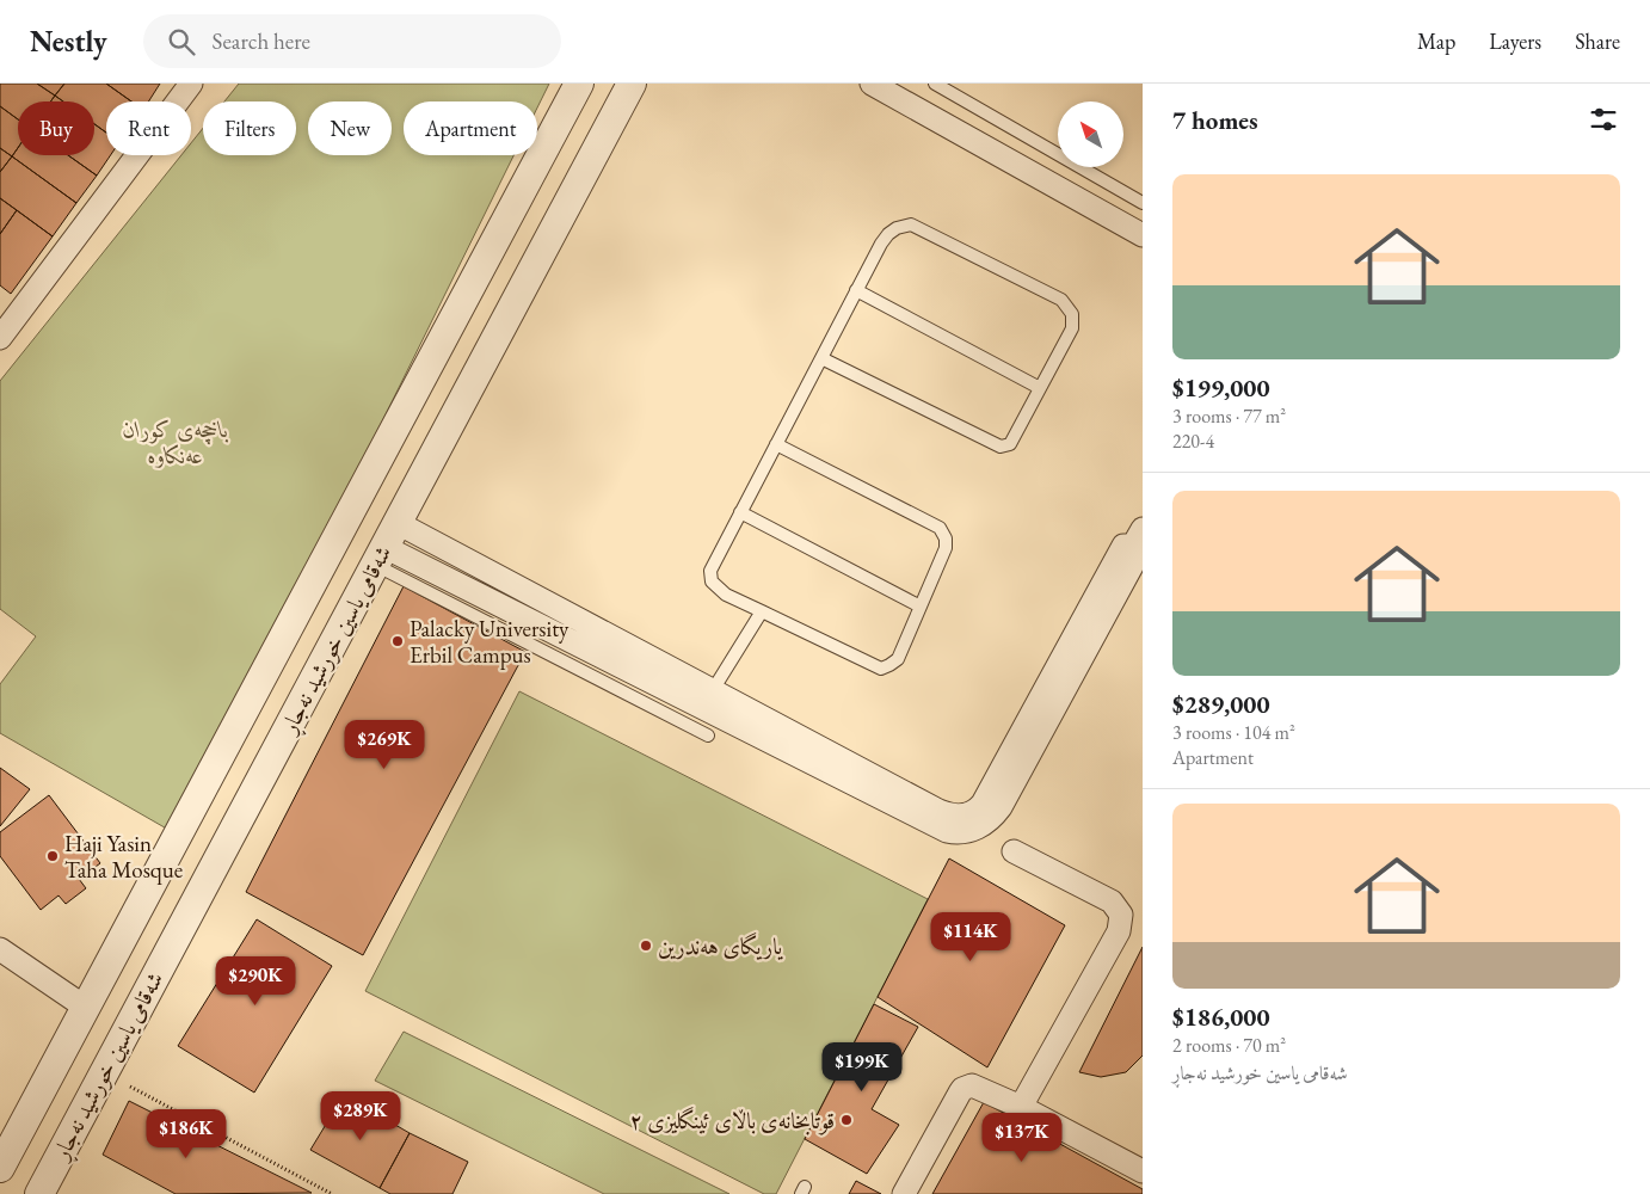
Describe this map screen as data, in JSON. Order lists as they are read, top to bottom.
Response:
{
  "streets": {
    "street": ["شەقامی یاسین خورشید نەجاڕ"]
  },
  "parks": ["باخچەی کوران عەنکاوە"],
  "places": [
    "Palacky University Erbil Campus",
    "Haji Yasin Taha Mosque",
    "یاریگای هەندرین",
    "قوتابخانەی باڵای ئینگلیزی ۲"
  ],
  "north": "top left",
  "page": {
    "header": "Nestly",
    "search": "Search here",
    "nav": ["Map", "Layers", "Share"],
    "heading": "7 homes",
    "chip": [
      "Buy",
      "Rent",
      "Filters",
      "New",
      "Apartment"
    ],
    "list": [
      {
        "name": "$199,000",
        "note": "3 rooms · 77 m² · 220-4"
      },
      {
        "name": "$289,000",
        "note": "3 rooms · 104 m² · Apartment"
      },
      {
        "name": "$186,000",
        "note": "2 rooms · 70 m² · شەقامی یاسین خورشید نەجاڕ"
      }
    ],
    "price": [
      "$269K",
      "$114K",
      "$290K",
      "$199K",
      "$289K",
      "$186K",
      "$137K"
    ]
  }
}
